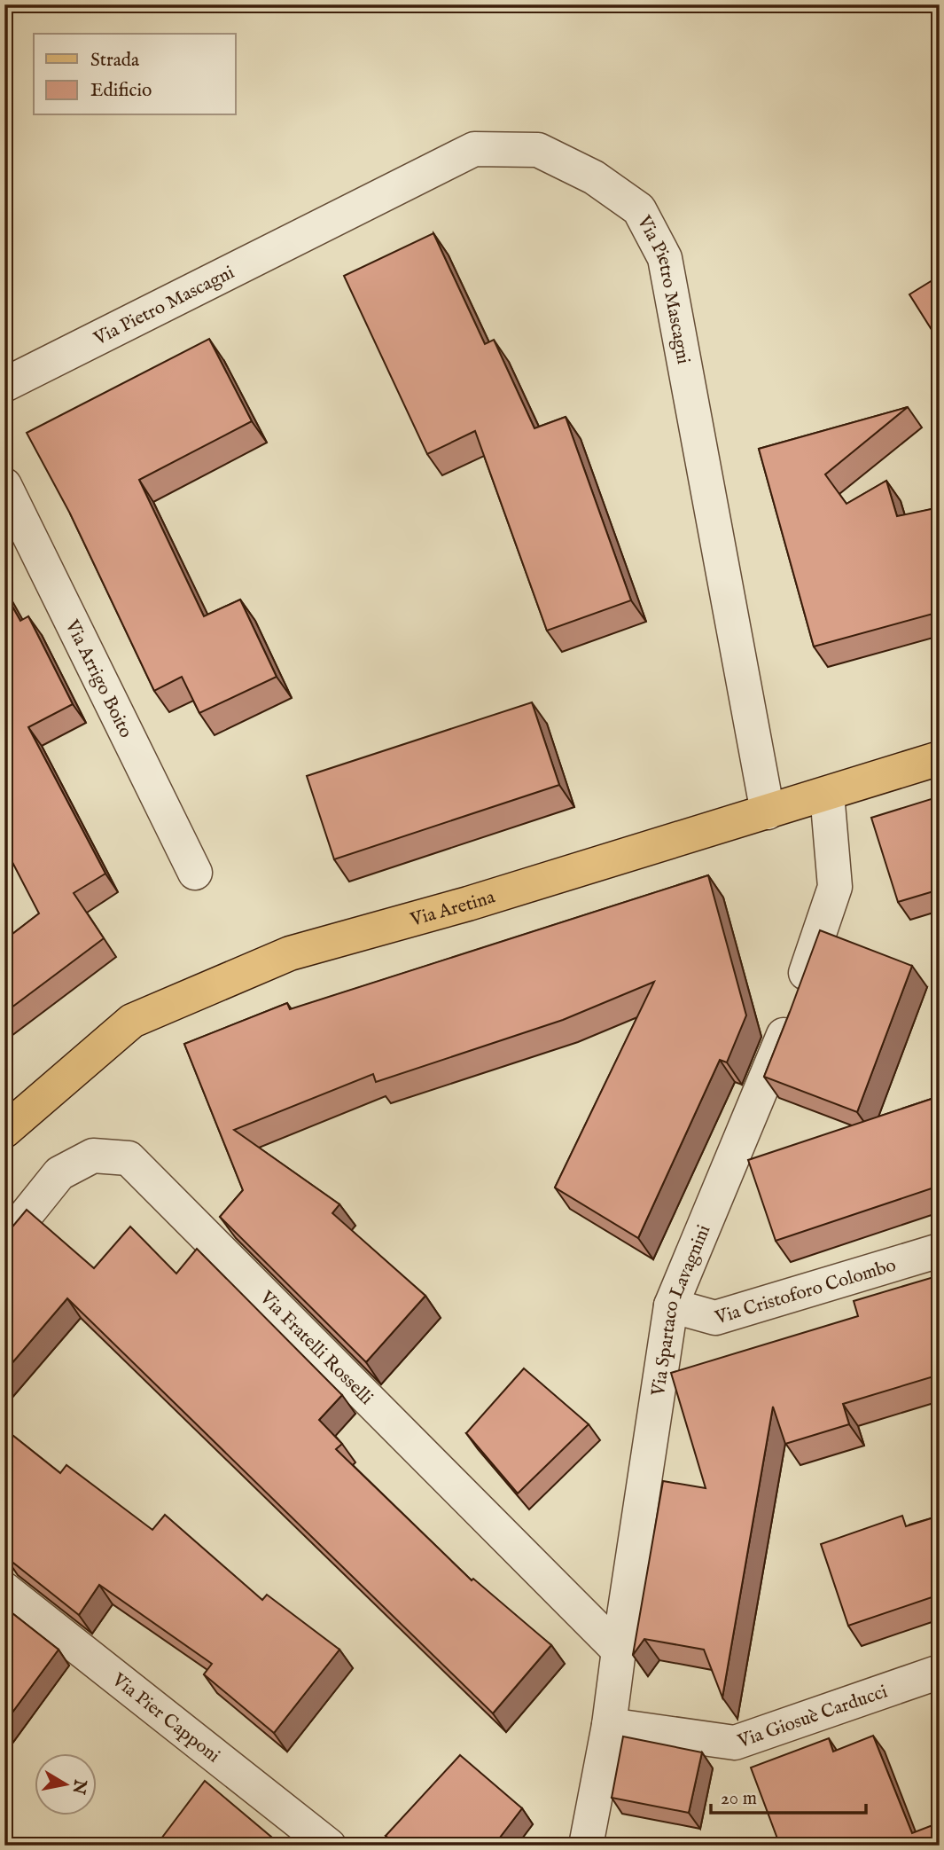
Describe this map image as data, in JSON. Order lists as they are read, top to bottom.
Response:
{
  "streets": {
    "main road": ["Via Aretina"],
    "street": [
      "Via Pietro Mascagni",
      "Via Arrigo Boito",
      "Via Cristoforo Colombo",
      "Via Spartaco Lavagnini",
      "Via Fratelli Rosselli",
      "Via Giosuè Carducci",
      "Via Pier Capponi"
    ]
  },
  "crossings": [
    ["Via Pietro Mascagni", "Via Aretina"],
    ["Via Aretina", "Via Spartaco Lavagnini"],
    ["Via Cristoforo Colombo", "Via Spartaco Lavagnini"],
    ["Via Spartaco Lavagnini", "Via Fratelli Rosselli"],
    ["Via Spartaco Lavagnini", "Via Giosuè Carducci"]
  ],
  "legend": ["Strada", "Edificio"],
  "scale_bar": "20 m",
  "north": "right"
}
